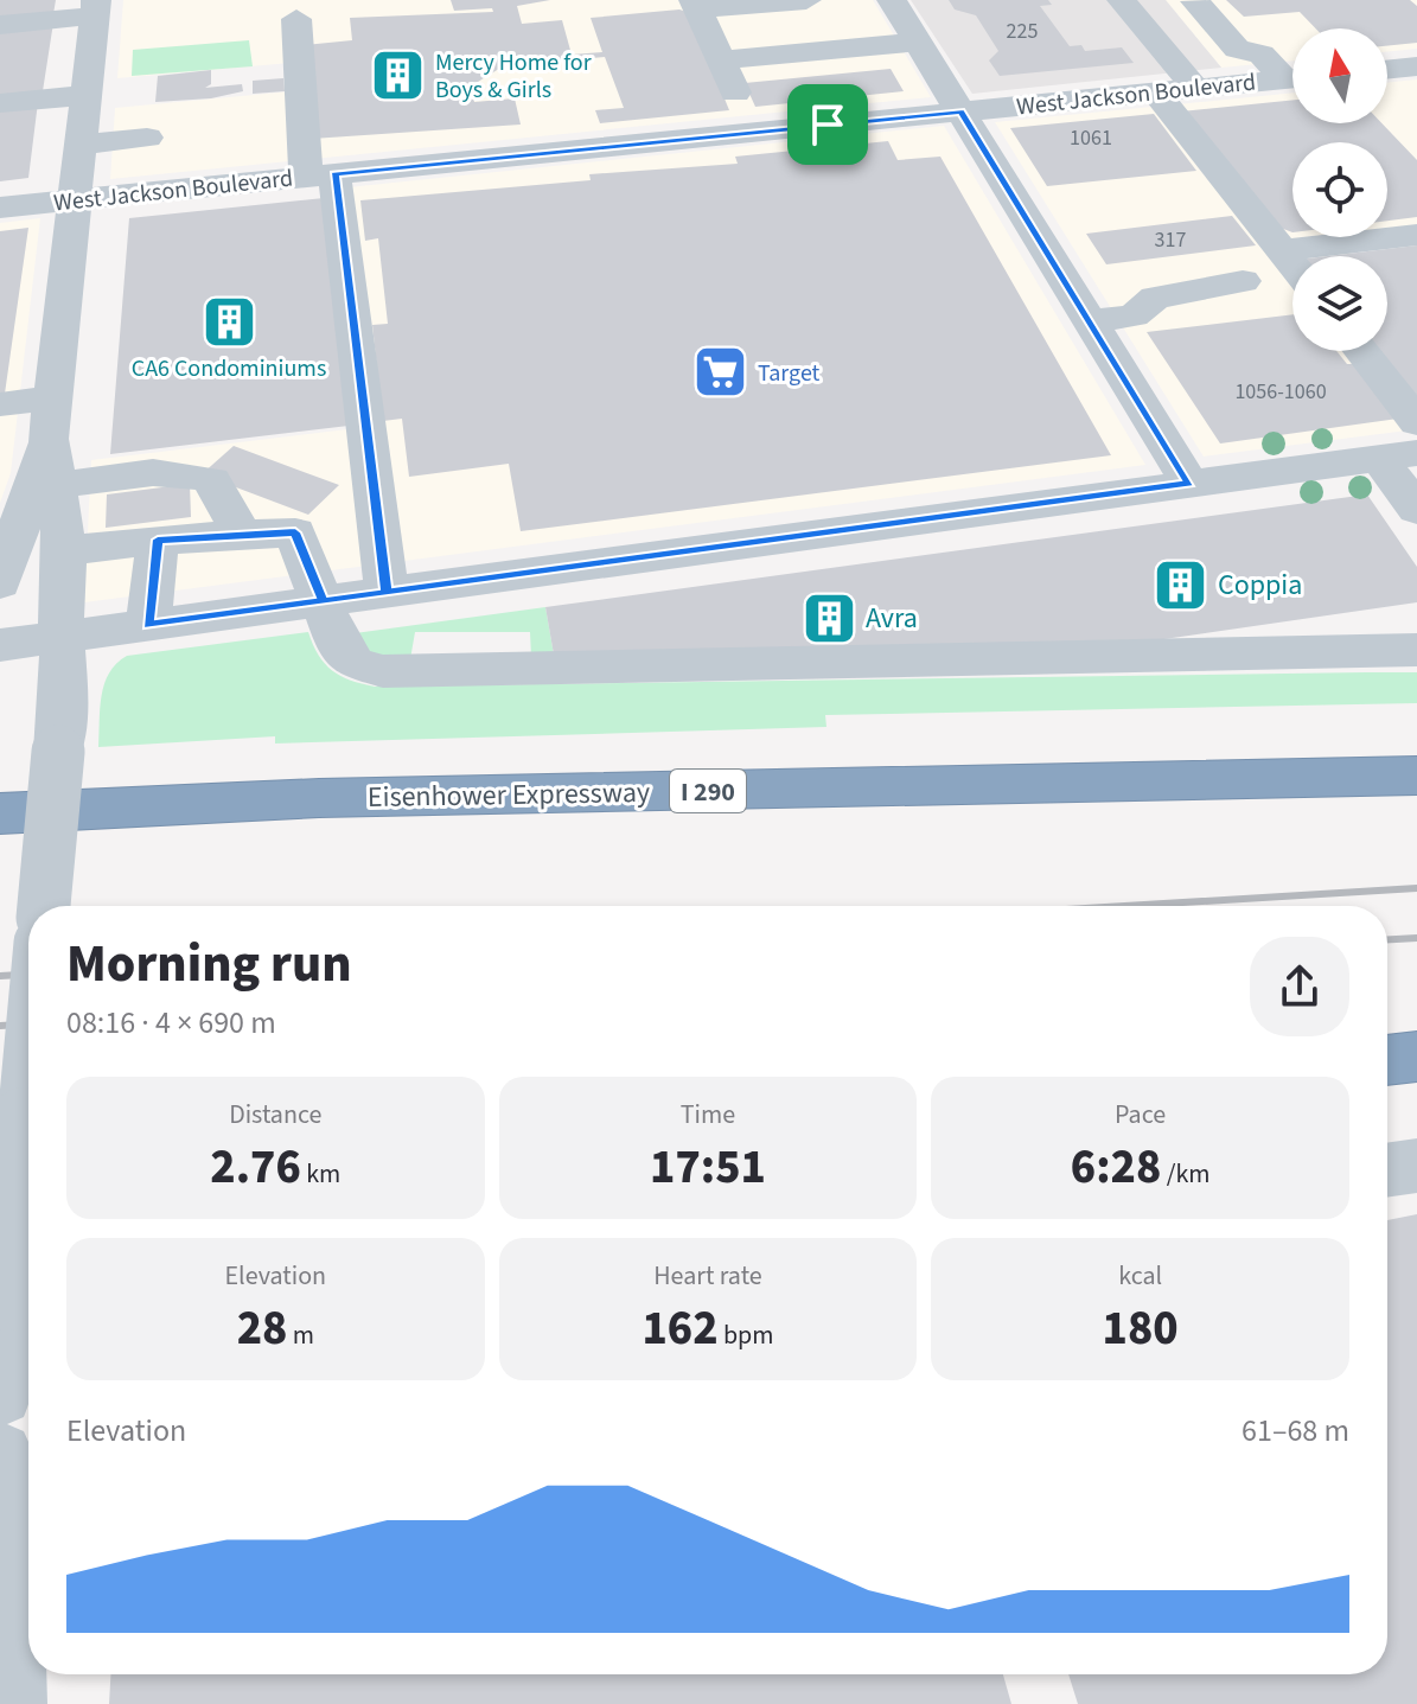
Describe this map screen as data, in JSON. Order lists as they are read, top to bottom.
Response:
{
  "streets": {
    "highway": ["I 290", "Eisenhower Expressway"],
    "street": ["West Jackson Boulevard"]
  },
  "places": {
    "building": [
      "Mercy Home for Boys & Girls",
      "CA6 Condominiums",
      "Coppia",
      "Avra"
    ],
    "supermarket": ["Target"]
  },
  "house_numbers": [
    "225",
    "1061",
    "317",
    "1056-1060"
  ],
  "north": "top",
  "page": {
    "heading": ["Morning run", "08:16 · 4 × 690 m"],
    "stats": [
      ["Distance", "2.76 km"],
      ["Time", "17:51"],
      ["Pace", "6:28 /km"],
      ["Elevation", "28 m"],
      ["Heart rate", "162 bpm"],
      ["kcal", "180"]
    ],
    "chart": ["Elevation", "61–68 m"]
  }
}
